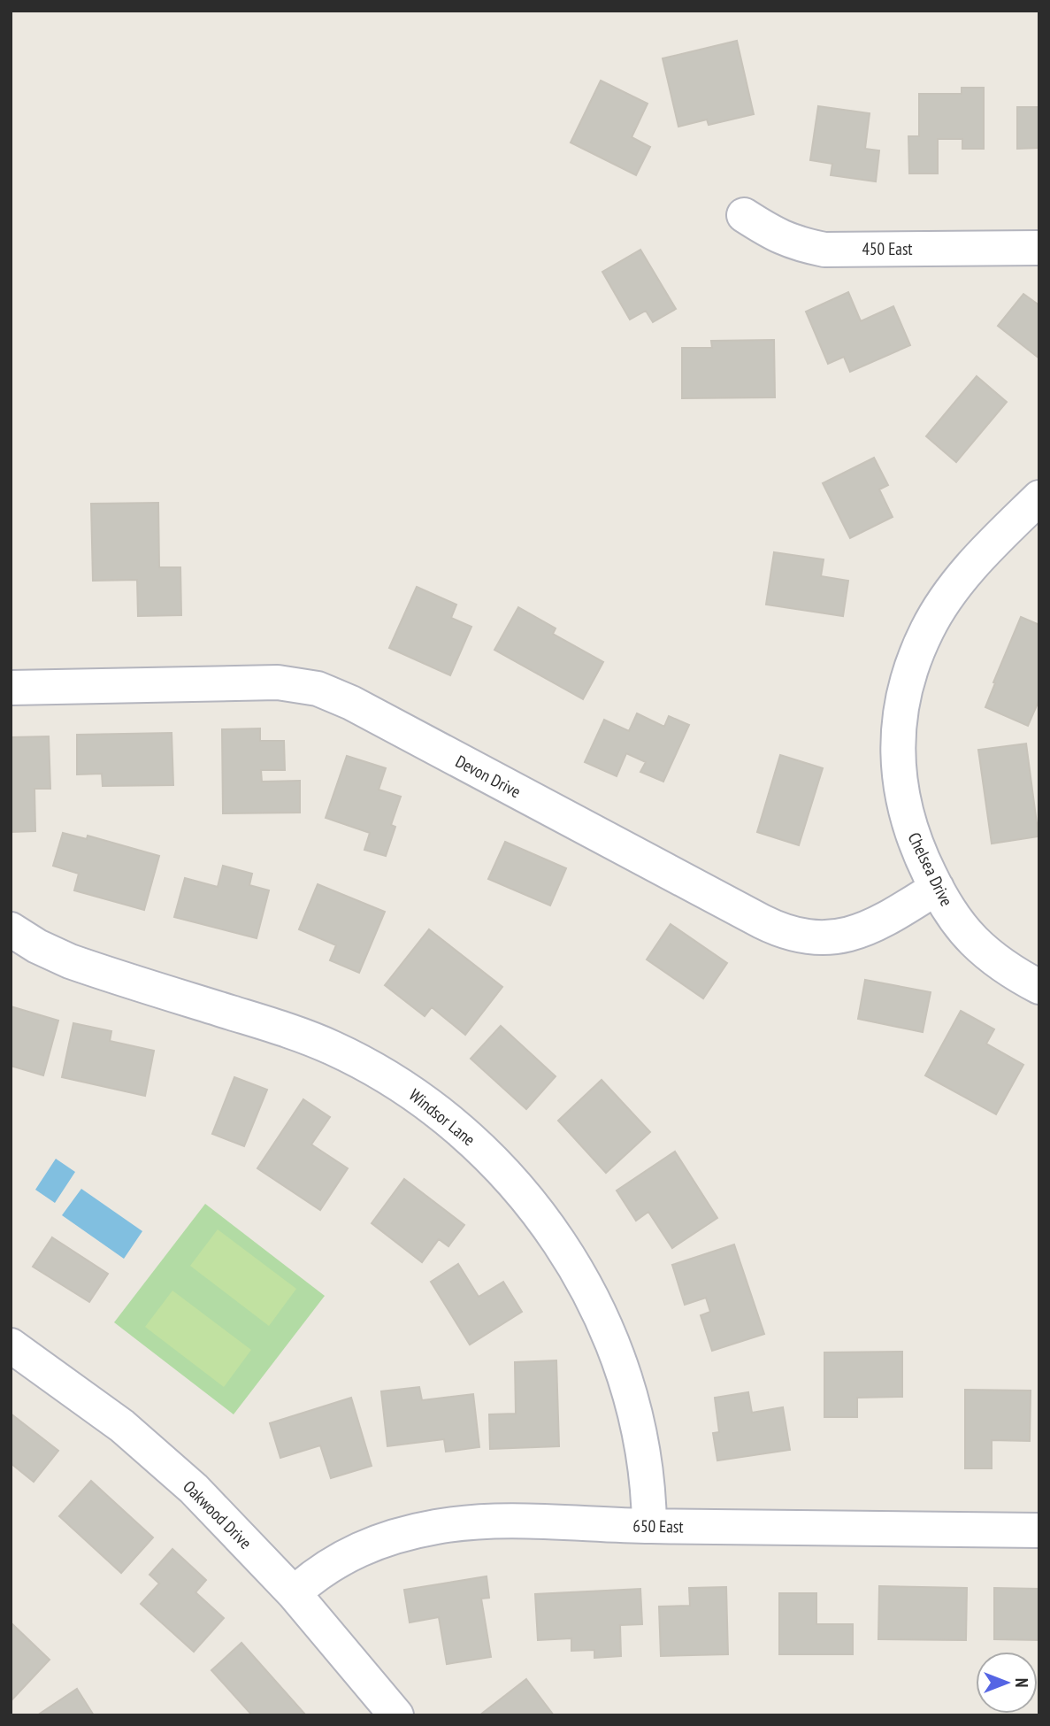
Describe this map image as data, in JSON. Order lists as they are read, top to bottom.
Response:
{
  "streets": {
    "street": [
      "450 East",
      "Devon Drive",
      "Chelsea Drive",
      "Windsor Lane",
      "Oakwood Drive",
      "650 East"
    ]
  },
  "crossings": [
    ["Devon Drive", "Chelsea Drive"],
    ["Windsor Lane", "650 East"],
    ["Oakwood Drive", "650 East"]
  ],
  "north": "right"
}
